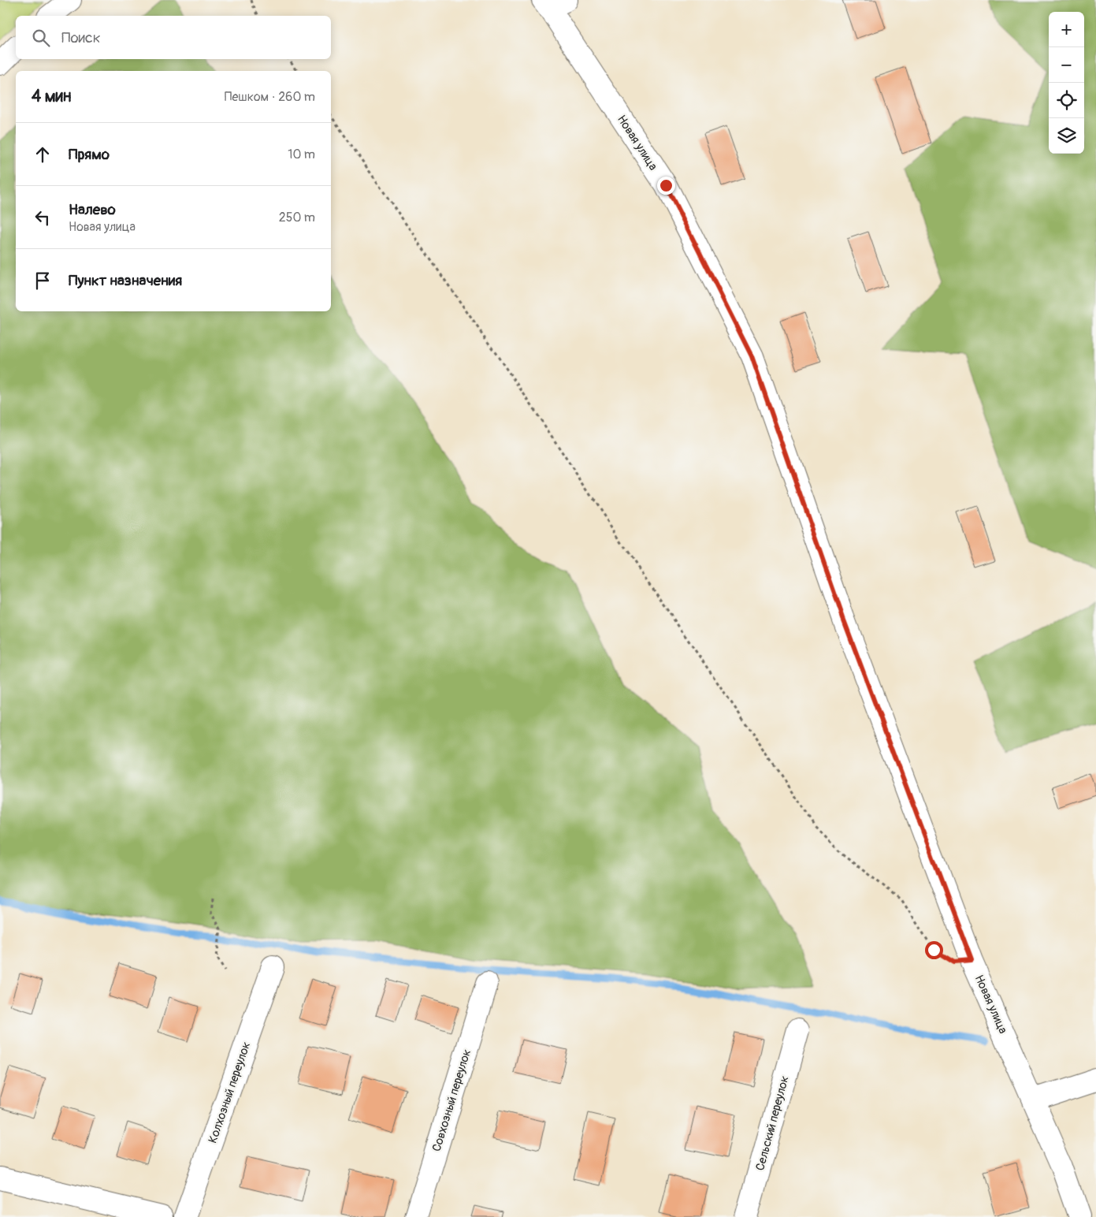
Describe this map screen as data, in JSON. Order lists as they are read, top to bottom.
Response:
{
  "streets": {
    "street": [
      "Новая улица",
      "Колхозный переулок",
      "Совхозный переулок",
      "Сельский переулок"
    ]
  },
  "page": {
    "map_buttons": ["+", "−"],
    "search": "Поиск",
    "heading": ["4 мин", "Пешком · 260 m"],
    "list": [
      ["Прямо", "10 m"],
      ["Налево", "Новая улица", "250 m"],
      "Пункт назначения"
    ]
  }
}
